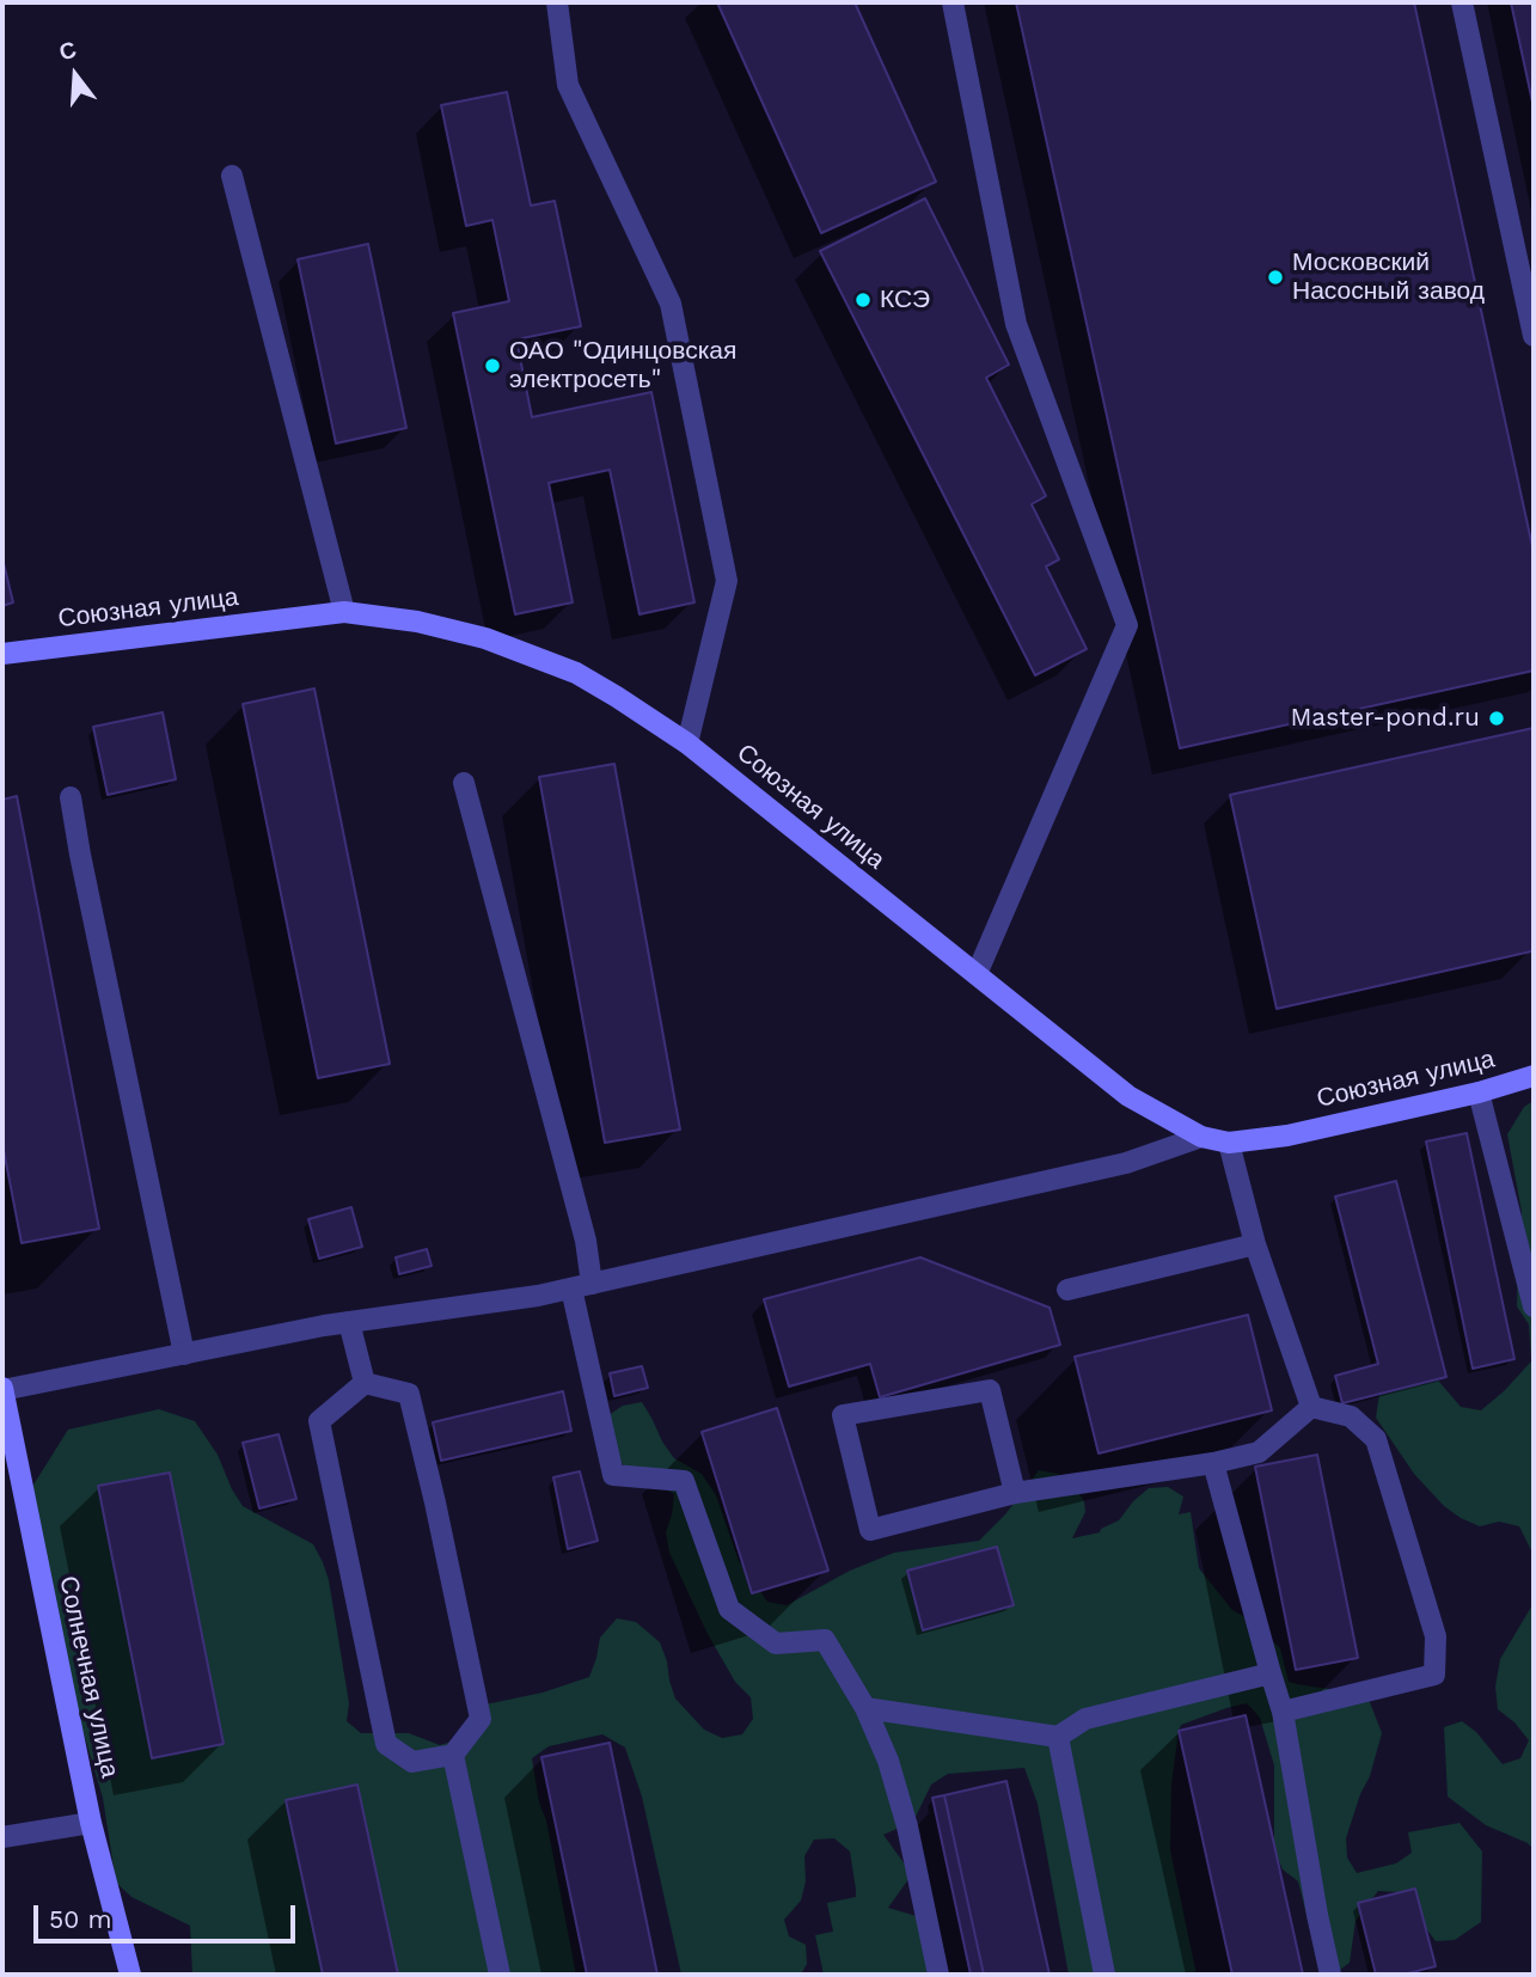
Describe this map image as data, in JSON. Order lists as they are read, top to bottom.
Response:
{
  "streets": {
    "street": ["Союзная улица", "Солнечная улица"]
  },
  "places": [
    "Московский Насосный завод",
    "КСЭ",
    "ОАО \"Одинцовская электросеть\"",
    "Master-pond.ru"
  ],
  "scale_bar": "50 m",
  "north": "top"
}
